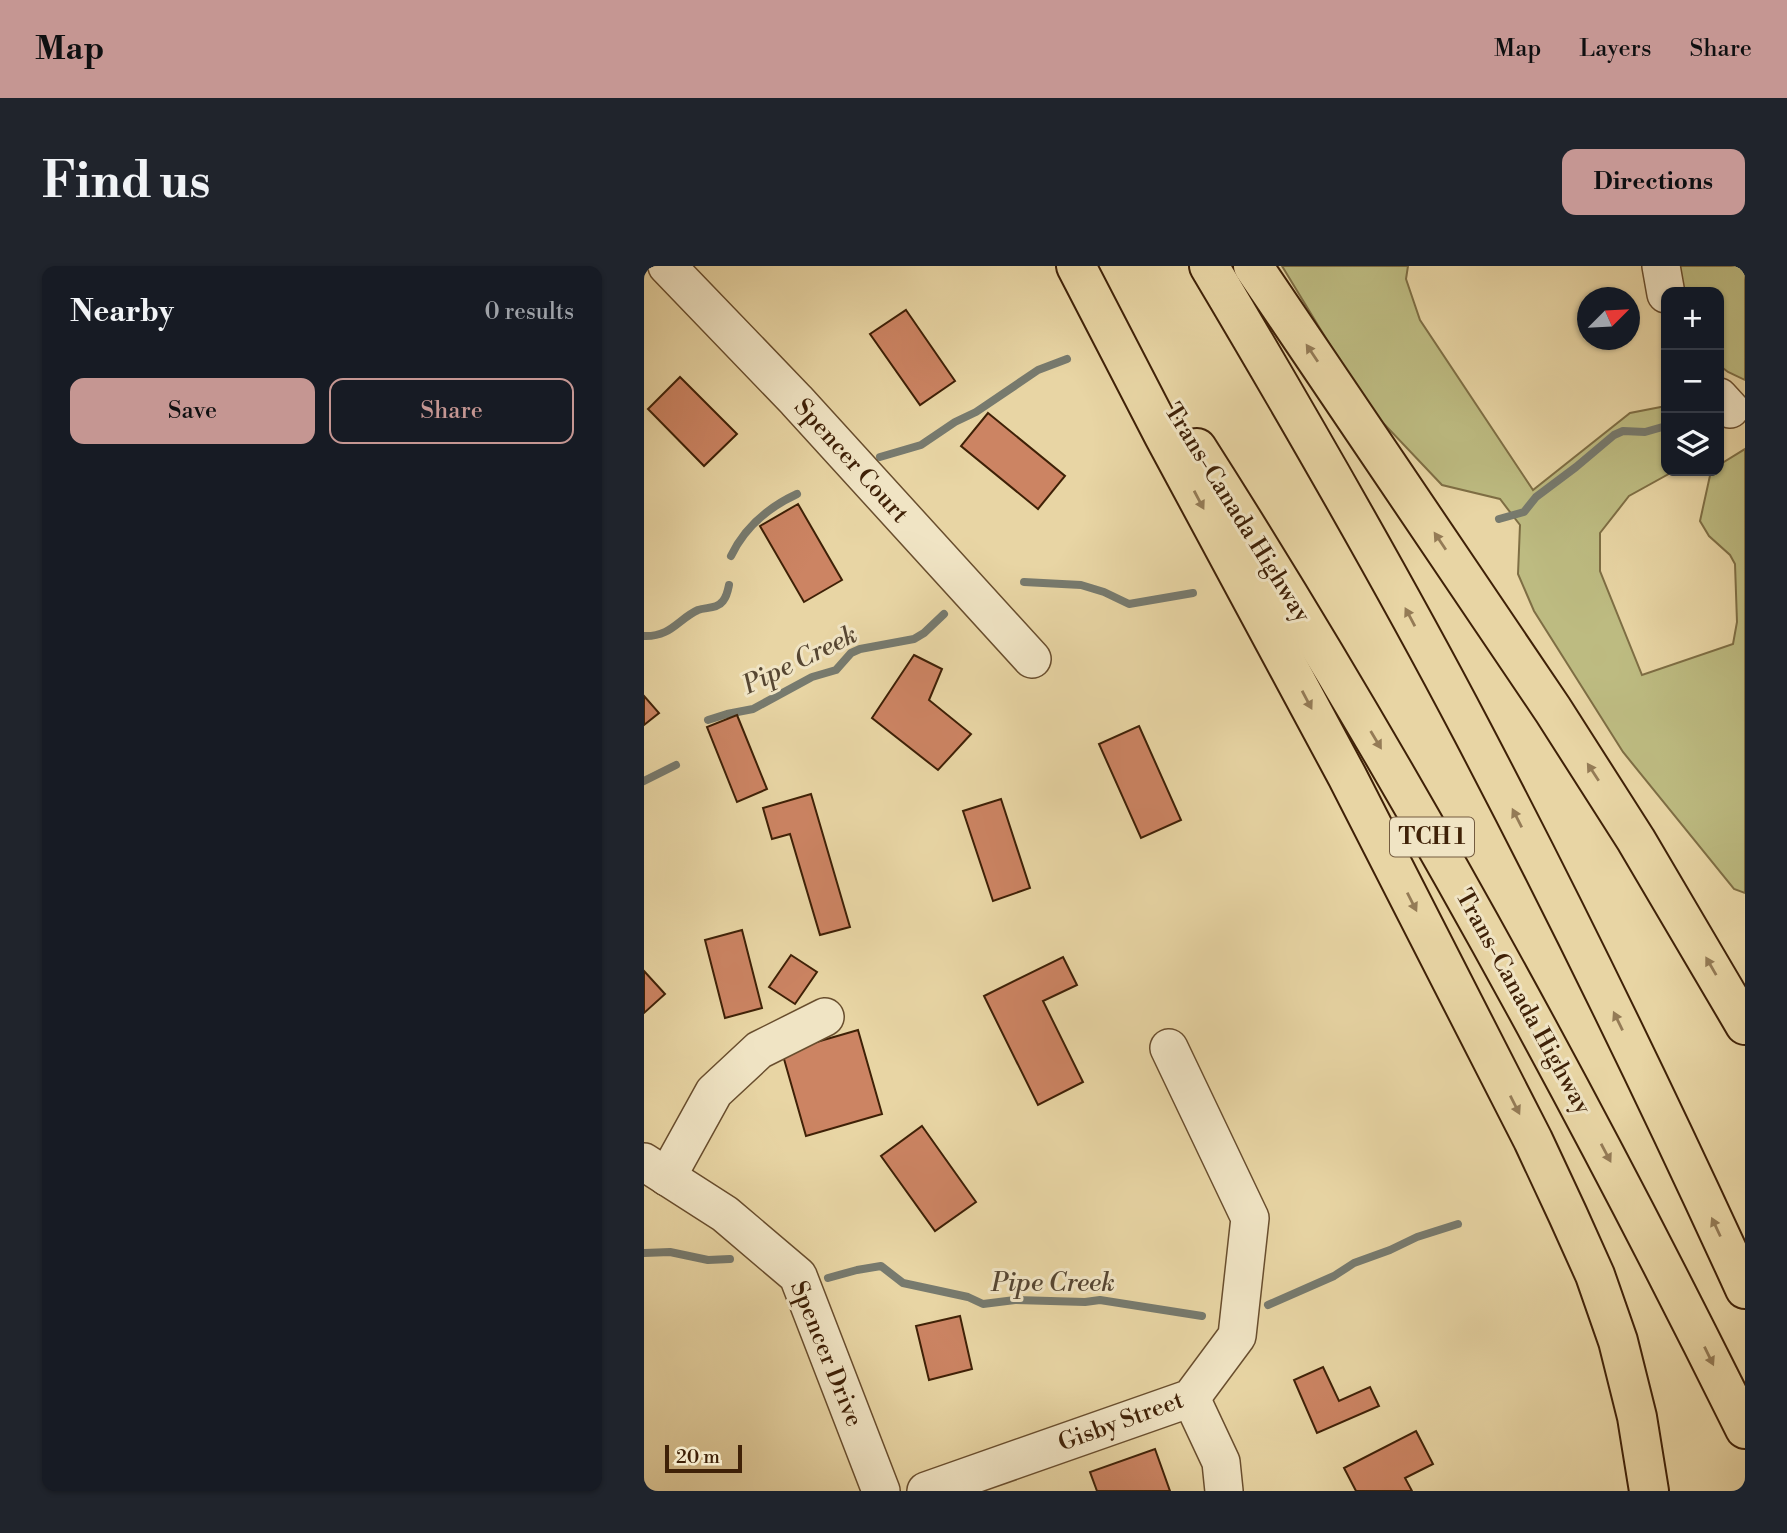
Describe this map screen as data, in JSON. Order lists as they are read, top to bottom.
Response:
{
  "streets": {
    "highway": ["Trans-Canada Highway", "TCH 1"],
    "street": ["Spencer Court", "Spencer Drive", "Gisby Street"]
  },
  "water": ["Pipe Creek"],
  "scale_bar": "20 m",
  "north": "top right",
  "page": {
    "header": "Map",
    "nav": ["Map", "Layers", "Share"],
    "buttons": [
      "Directions",
      ["Save", "Share"]
    ],
    "title": "Find us",
    "heading": ["Nearby", "0 results"],
    "map_buttons": ["+", "−"],
    "scale": "20 m"
  }
}
